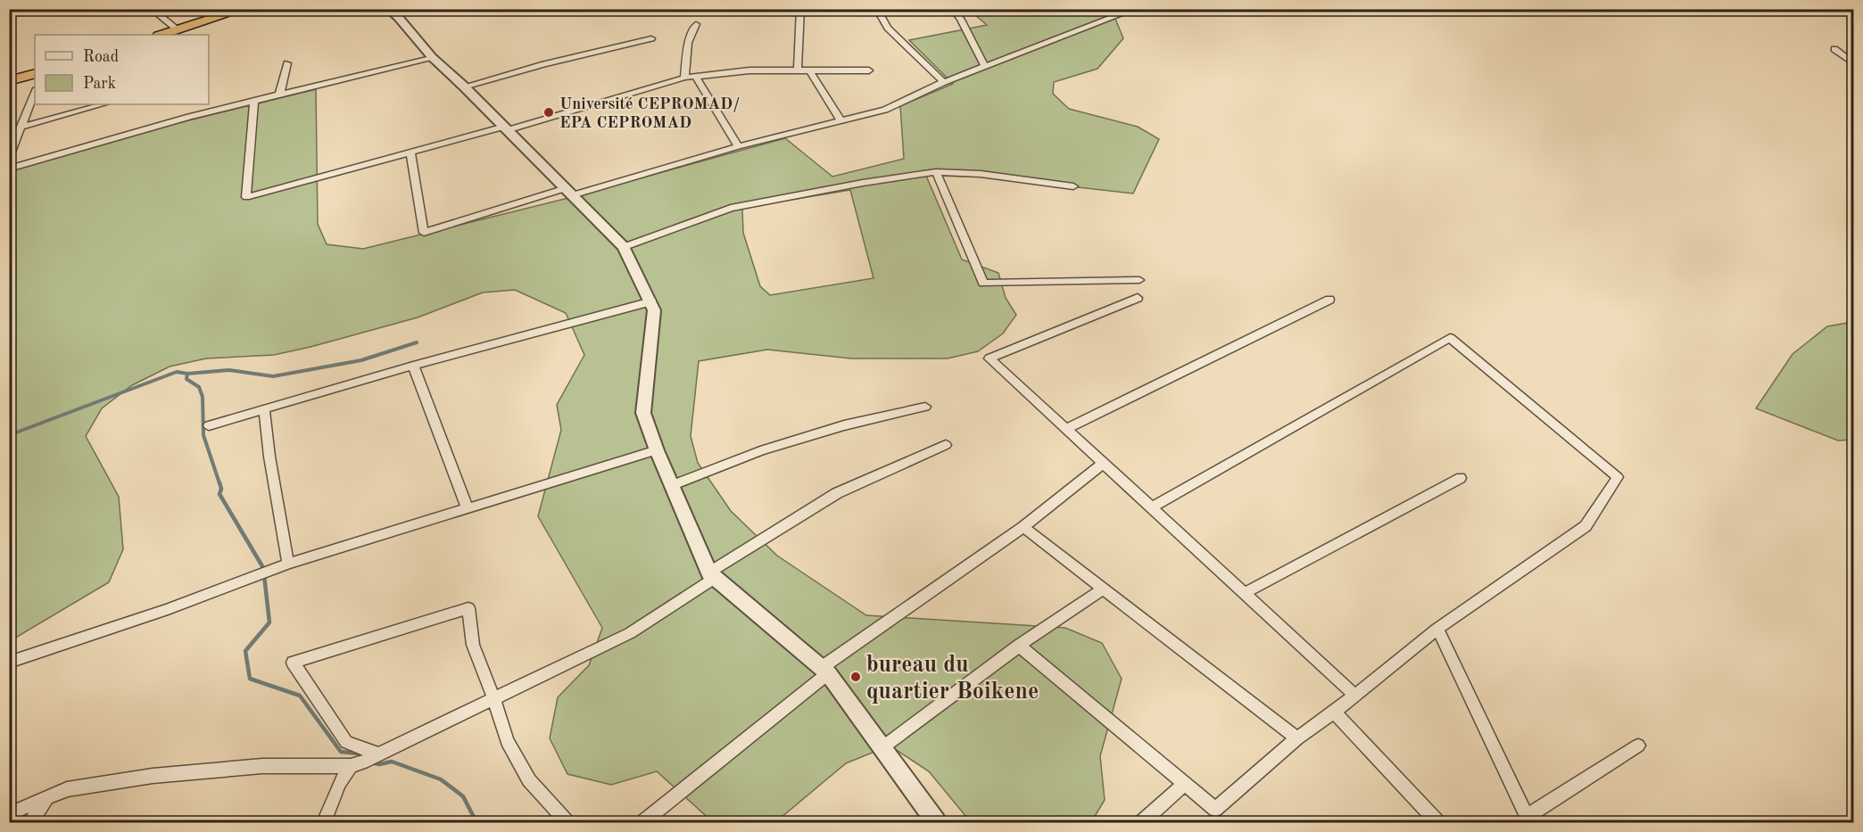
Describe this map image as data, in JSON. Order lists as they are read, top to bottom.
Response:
{
  "places": ["Université CEPROMAD/ EPA CEPROMAD", "bureau du quartier Boikene"],
  "legend": ["Road", "Park"]
}
